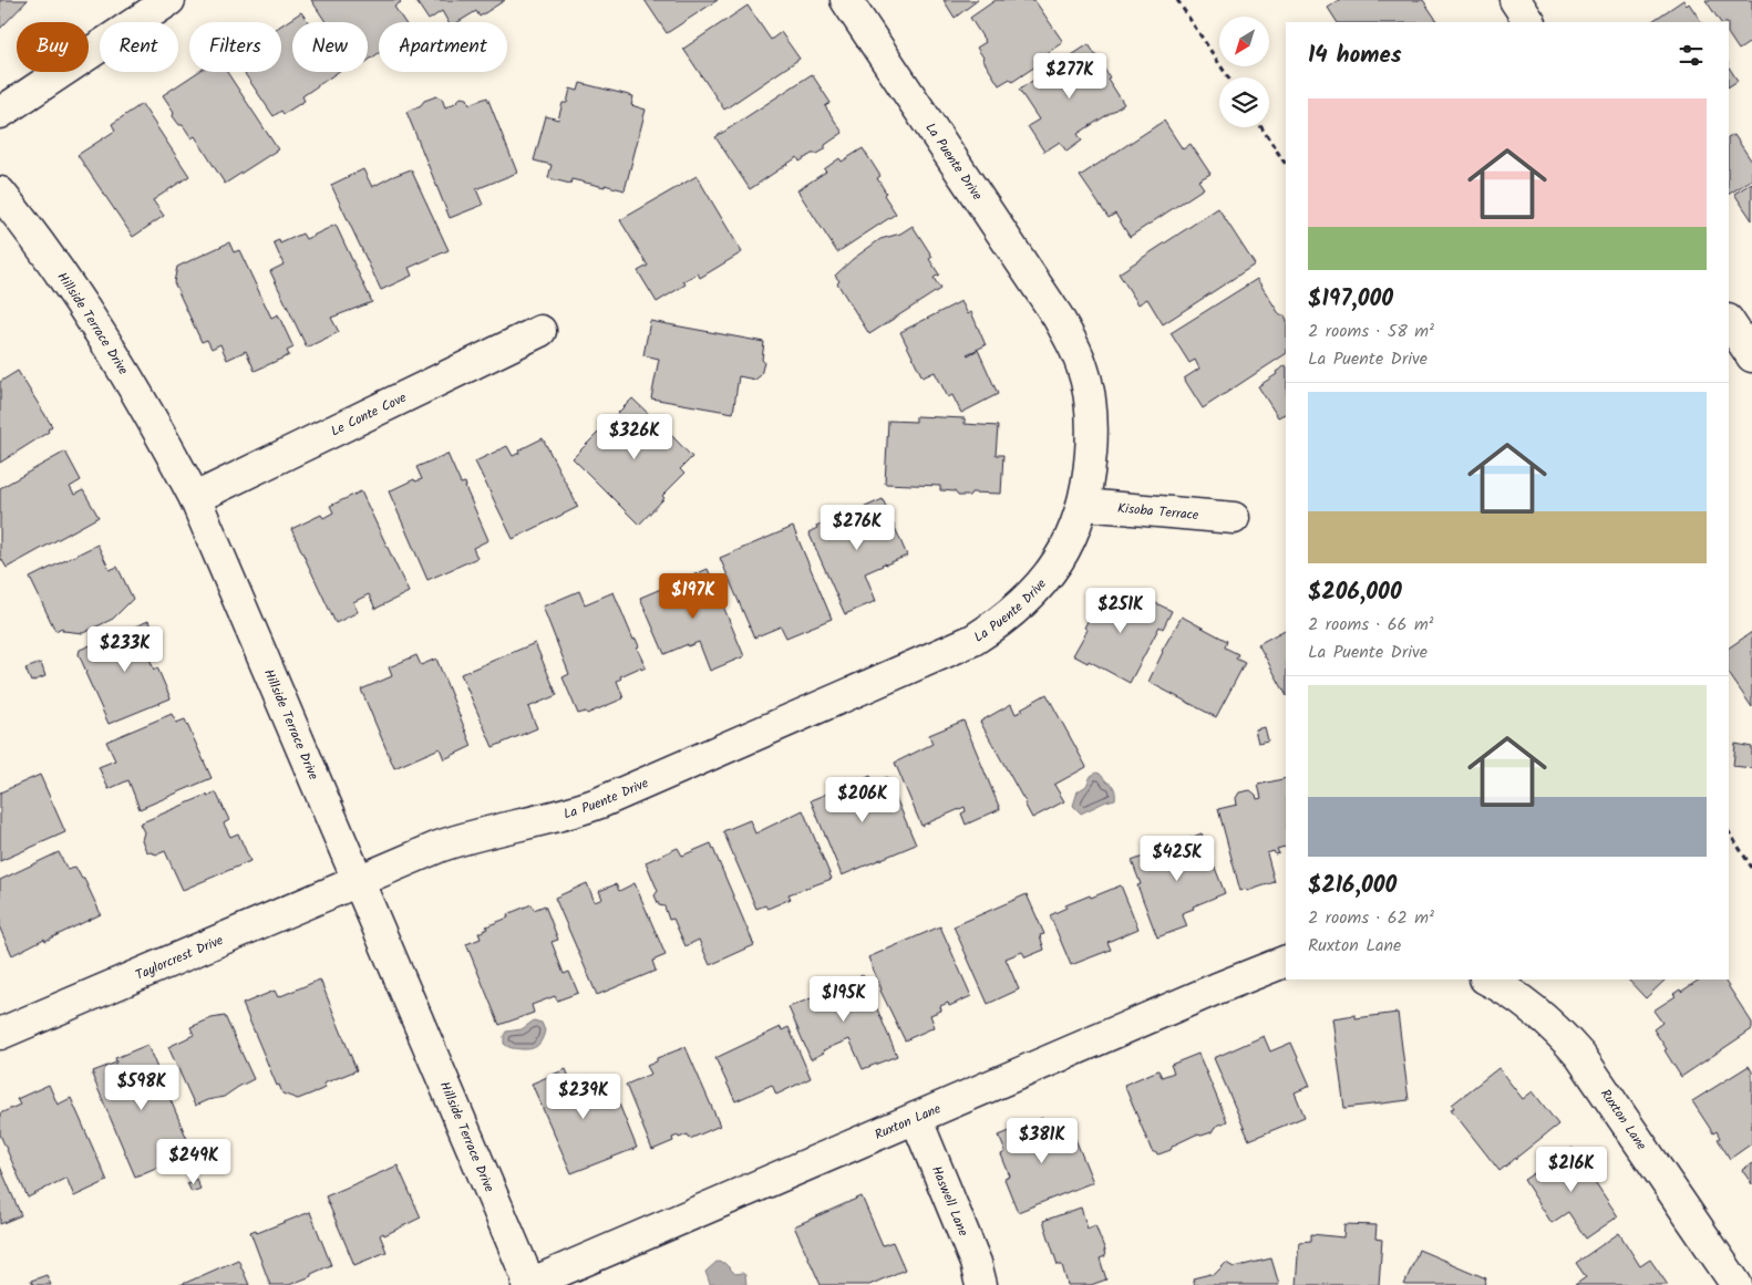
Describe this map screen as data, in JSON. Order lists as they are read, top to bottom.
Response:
{
  "streets": {
    "street": [
      "La Puente Drive",
      "Hillside Terrace Drive",
      "Le Conte Cove",
      "Kisoba Terrace",
      "Taylorcrest Drive",
      "Ruxton Lane",
      "Haswell Lane"
    ]
  },
  "crossings": [
    ["La Puente Drive", "Hillside Terrace Drive"],
    ["La Puente Drive", "Kisoba Terrace"],
    ["La Puente Drive", "Taylorcrest Drive"],
    ["Hillside Terrace Drive", "Le Conte Cove"],
    ["Hillside Terrace Drive", "Taylorcrest Drive"],
    ["Hillside Terrace Drive", "Ruxton Lane"],
    ["Ruxton Lane", "Haswell Lane"]
  ],
  "north": "bottom left",
  "page": {
    "chip": [
      "Buy",
      "Rent",
      "Filters",
      "New",
      "Apartment"
    ],
    "heading": "14 homes",
    "price": [
      "$277K",
      "$326K",
      "$276K",
      "$197K",
      "$251K",
      "$233K",
      "$206K",
      "$425K",
      "$195K",
      "$598K",
      "$239K",
      "$381K",
      "$249K",
      "$216K"
    ],
    "list": [
      {
        "name": "$197,000",
        "note": "2 rooms · 58 m² · La Puente Drive"
      },
      {
        "name": "$206,000",
        "note": "2 rooms · 66 m² · La Puente Drive"
      },
      {
        "name": "$216,000",
        "note": "2 rooms · 62 m² · Ruxton Lane"
      }
    ]
  }
}
